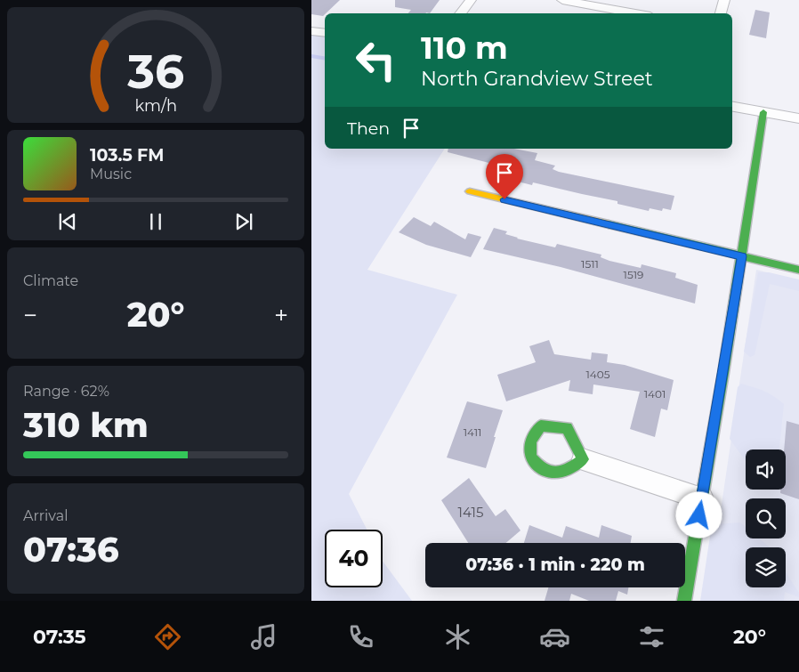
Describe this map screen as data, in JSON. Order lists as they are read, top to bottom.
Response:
{
  "house_numbers": [
    "1511",
    "1519",
    "1405",
    "1401",
    "1411",
    "1415"
  ],
  "page": {
    "turn": ["110 m", "North Grandview Street"],
    "then": "Then",
    "song": ["103.5 FM", "Music"],
    "tile": [
      "Climate",
      ["Range · 62%", "310 km"],
      ["Arrival", "07:36"]
    ],
    "heat": ["−", "20°", "+"],
    "limit": "40",
    "trip": "07:36 · 1 min · 220 m",
    "tabs": ["07:35", "20°"],
    "gauge": ["36", "km/h"]
  }
}
